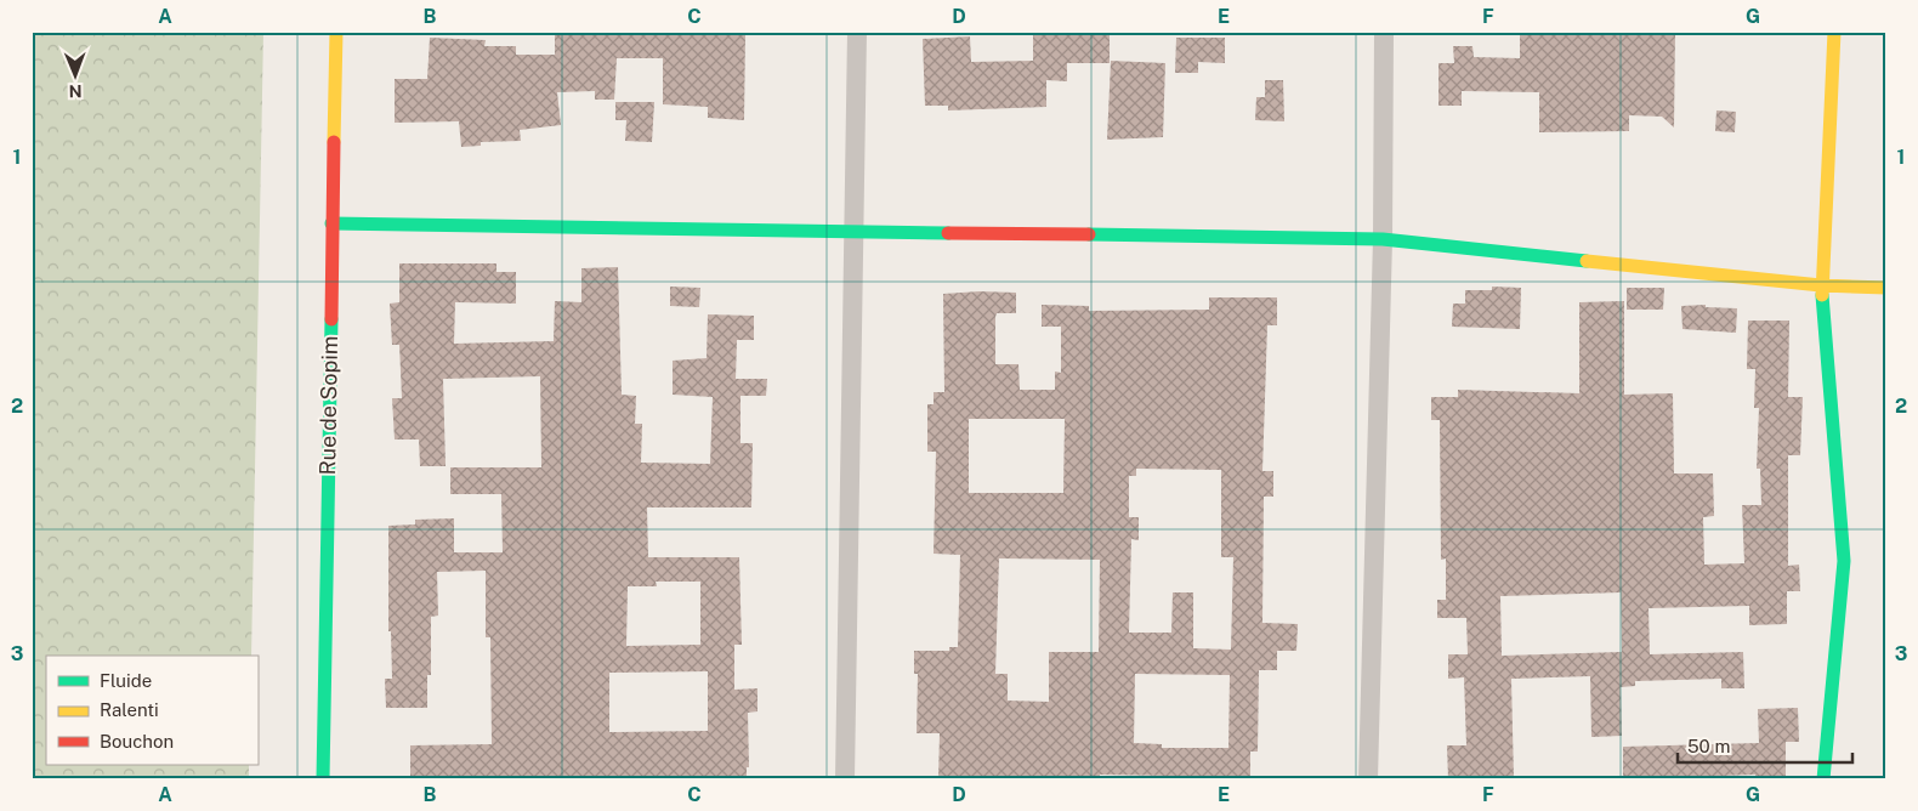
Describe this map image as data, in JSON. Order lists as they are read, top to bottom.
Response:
{
  "streets": {
    "street": ["Rue de Sopim"]
  },
  "legend": ["Fluide", "Ralenti", "Bouchon"],
  "scale_bar": "50 m",
  "north": "bottom",
  "grid": {
    "columns": [
      "A",
      "B",
      "C",
      "D",
      "E",
      "F",
      "G"
    ],
    "rows": ["1", "2", "3"]
  }
}
